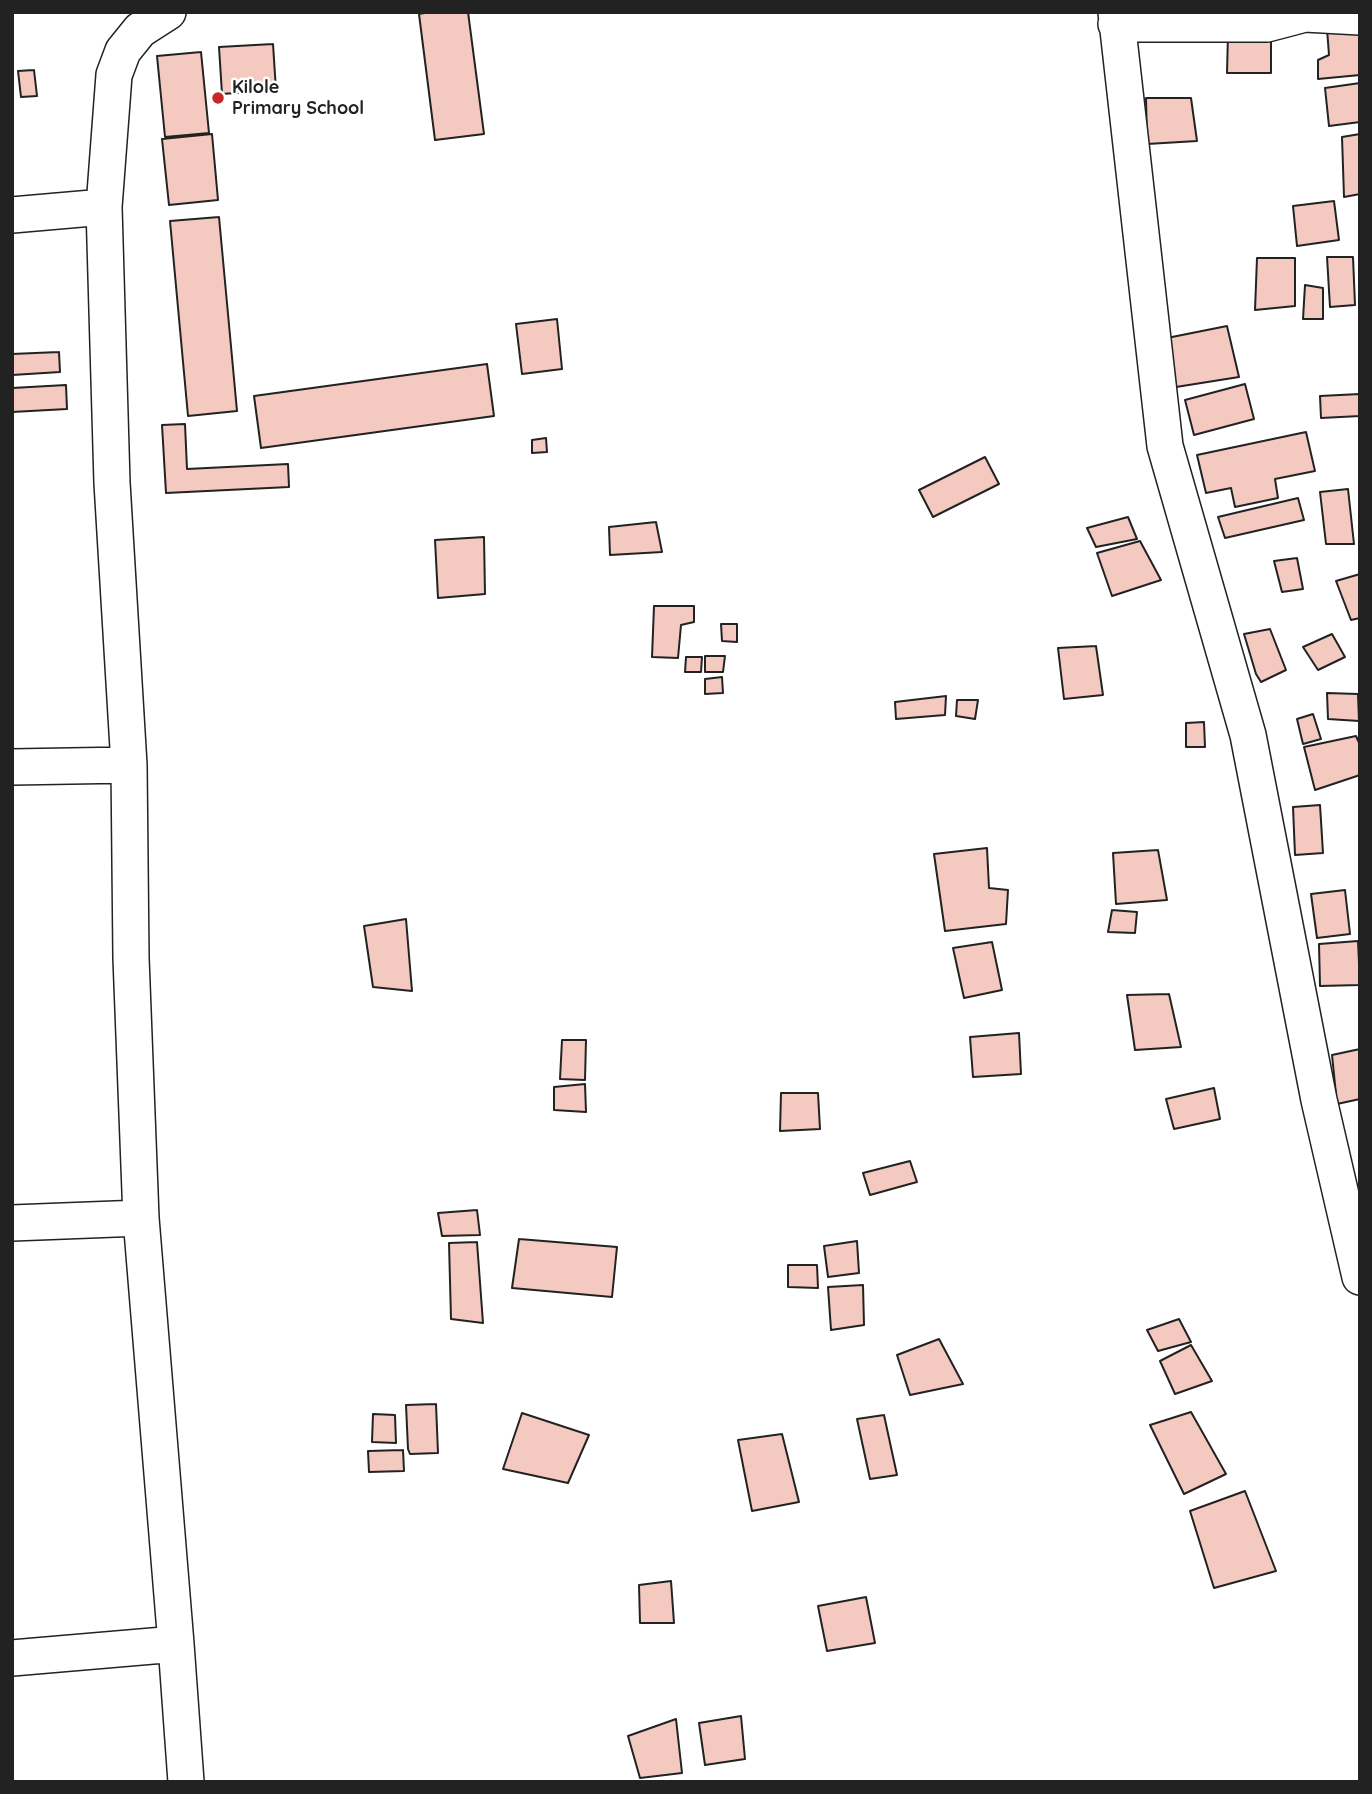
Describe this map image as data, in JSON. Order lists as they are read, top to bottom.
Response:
{
  "places": ["Kilole Primary School"]
}
